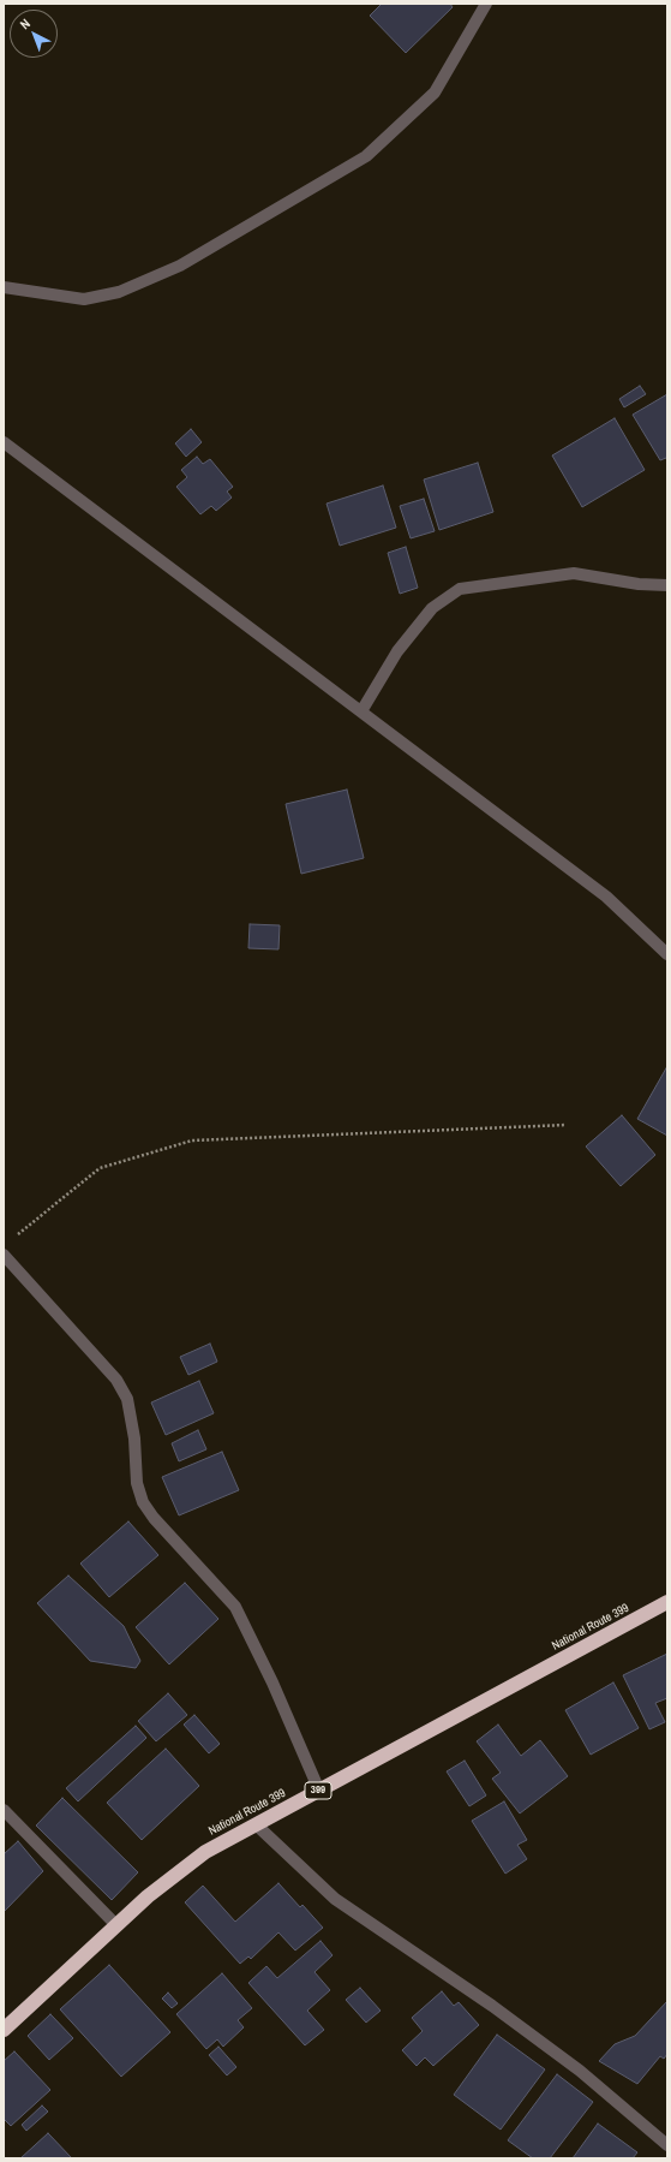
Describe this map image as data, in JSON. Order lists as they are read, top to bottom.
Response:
{
  "streets": {
    "highway": ["National Route 399", "399"]
  },
  "north": "top left"
}
